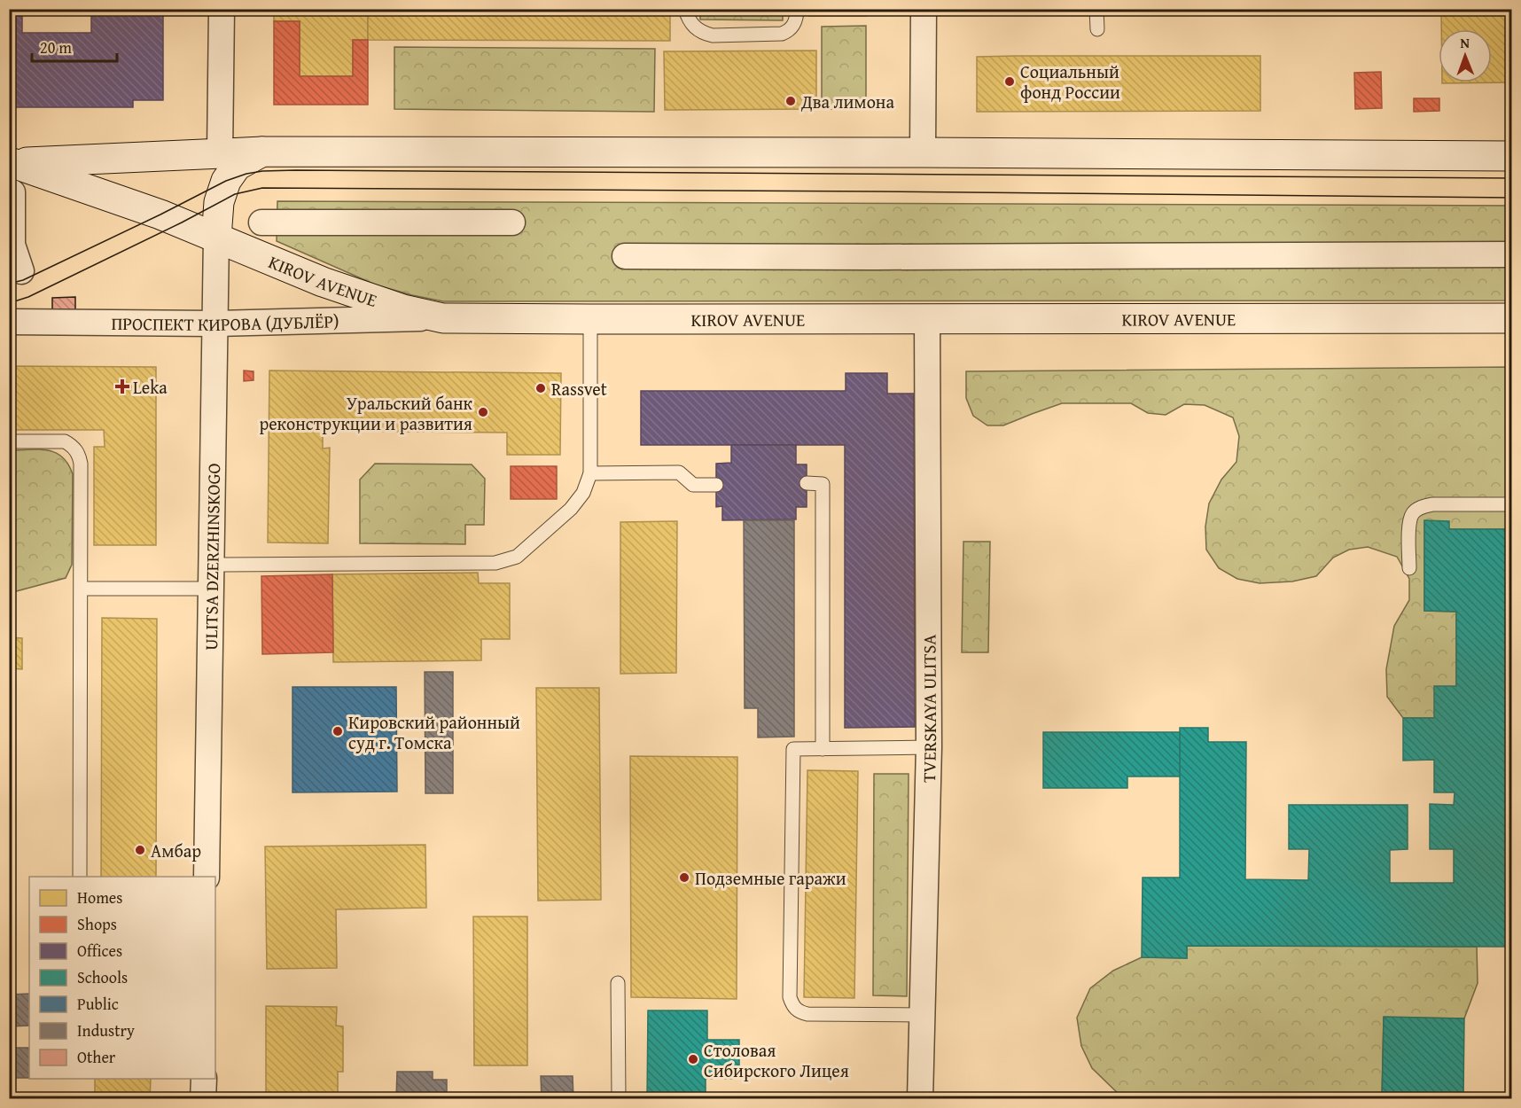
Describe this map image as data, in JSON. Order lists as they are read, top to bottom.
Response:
{
  "streets": {
    "main road": ["KIROV AVENUE"],
    "street": ["ПРОСПЕКТ КИРОВА (ДУБЛЁР)", "ULITSA DZERZHINSKOGO", "TVERSKAYA ULITSA"]
  },
  "crossings": [
    ["KIROV AVENUE", "ПРОСПЕКТ КИРОВА (ДУБЛЁР)"],
    ["KIROV AVENUE", "ULITSA DZERZHINSKOGO"],
    ["KIROV AVENUE", "TVERSKAYA ULITSA"],
    ["ПРОСПЕКТ КИРОВА (ДУБЛЁР)", "ULITSA DZERZHINSKOGO"]
  ],
  "places": {
    "other": [
      "Социальный фонд России",
      "Два лимона",
      "Rassvet",
      "Уральский банк реконструкции и развития",
      "Кировский районный суд г. Томска",
      "Амбар",
      "Подземные гаражи",
      "Столовая Сибирского Лицея"
    ],
    "health": ["Leka"]
  },
  "legend": [
    "Homes",
    "Shops",
    "Offices",
    "Schools",
    "Public",
    "Industry",
    "Other"
  ],
  "scale_bar": "20 m",
  "north": "top"
}
